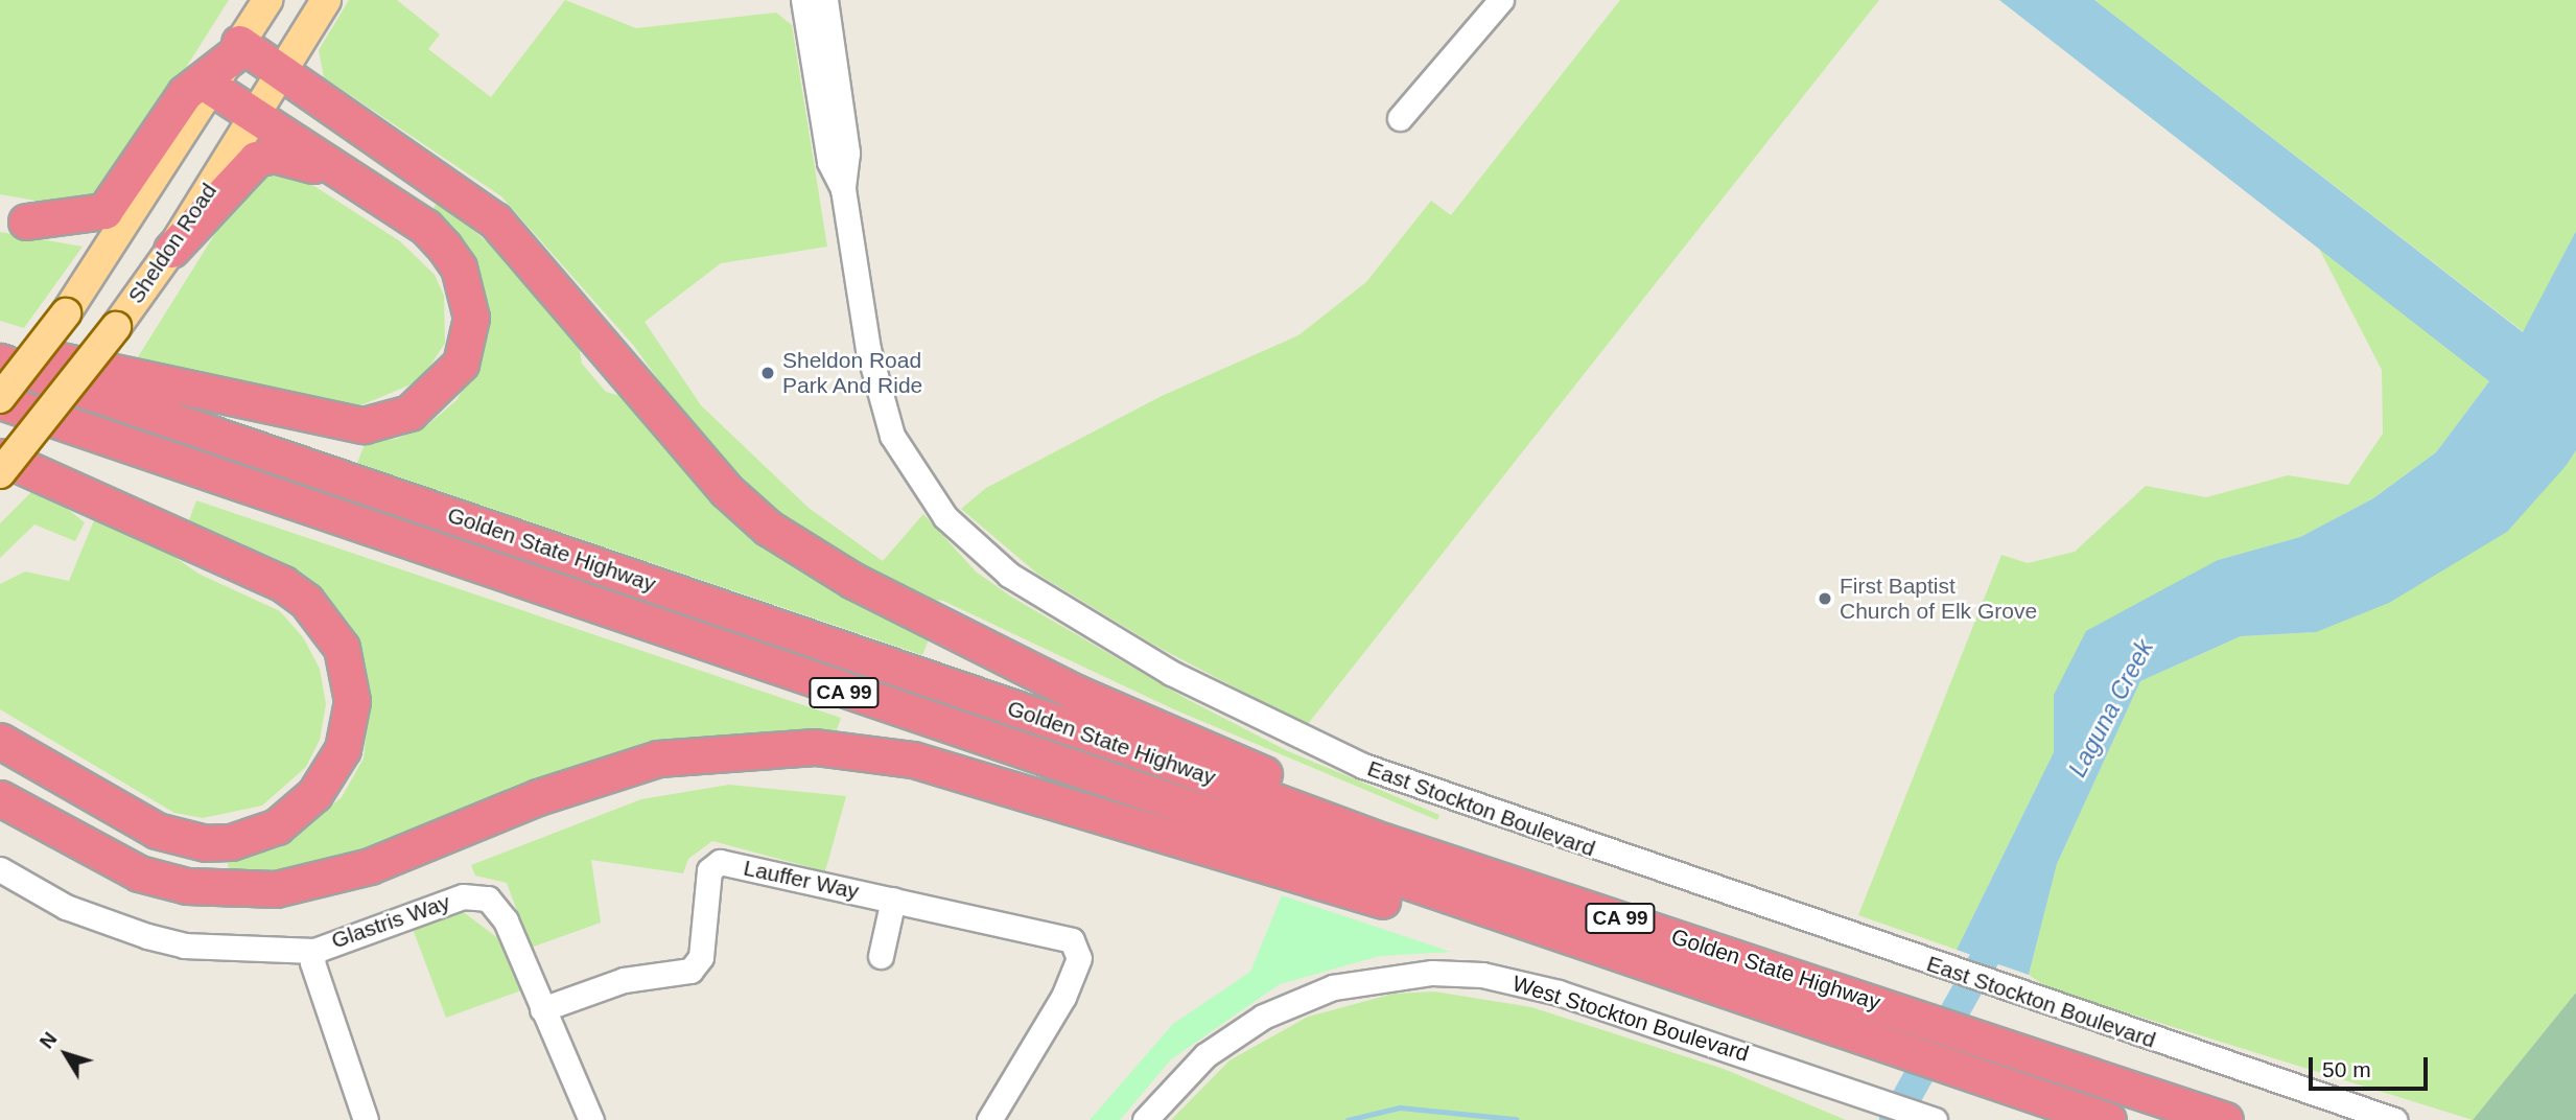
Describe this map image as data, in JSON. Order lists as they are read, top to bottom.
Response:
{
  "streets": {
    "highway": ["Golden State Highway", "CA 99"],
    "main road": ["Sheldon Road"],
    "street": [
      "East Stockton Boulevard",
      "Lauffer Way",
      "Glastris Way",
      "West Stockton Boulevard"
    ]
  },
  "crossings": [
    ["Lauffer Way", "Glastris Way"]
  ],
  "water": ["Laguna Creek"],
  "places": ["Sheldon Road Park And Ride", "First Baptist Church of Elk Grove"],
  "scale_bar": "50 m",
  "north": "top left"
}
